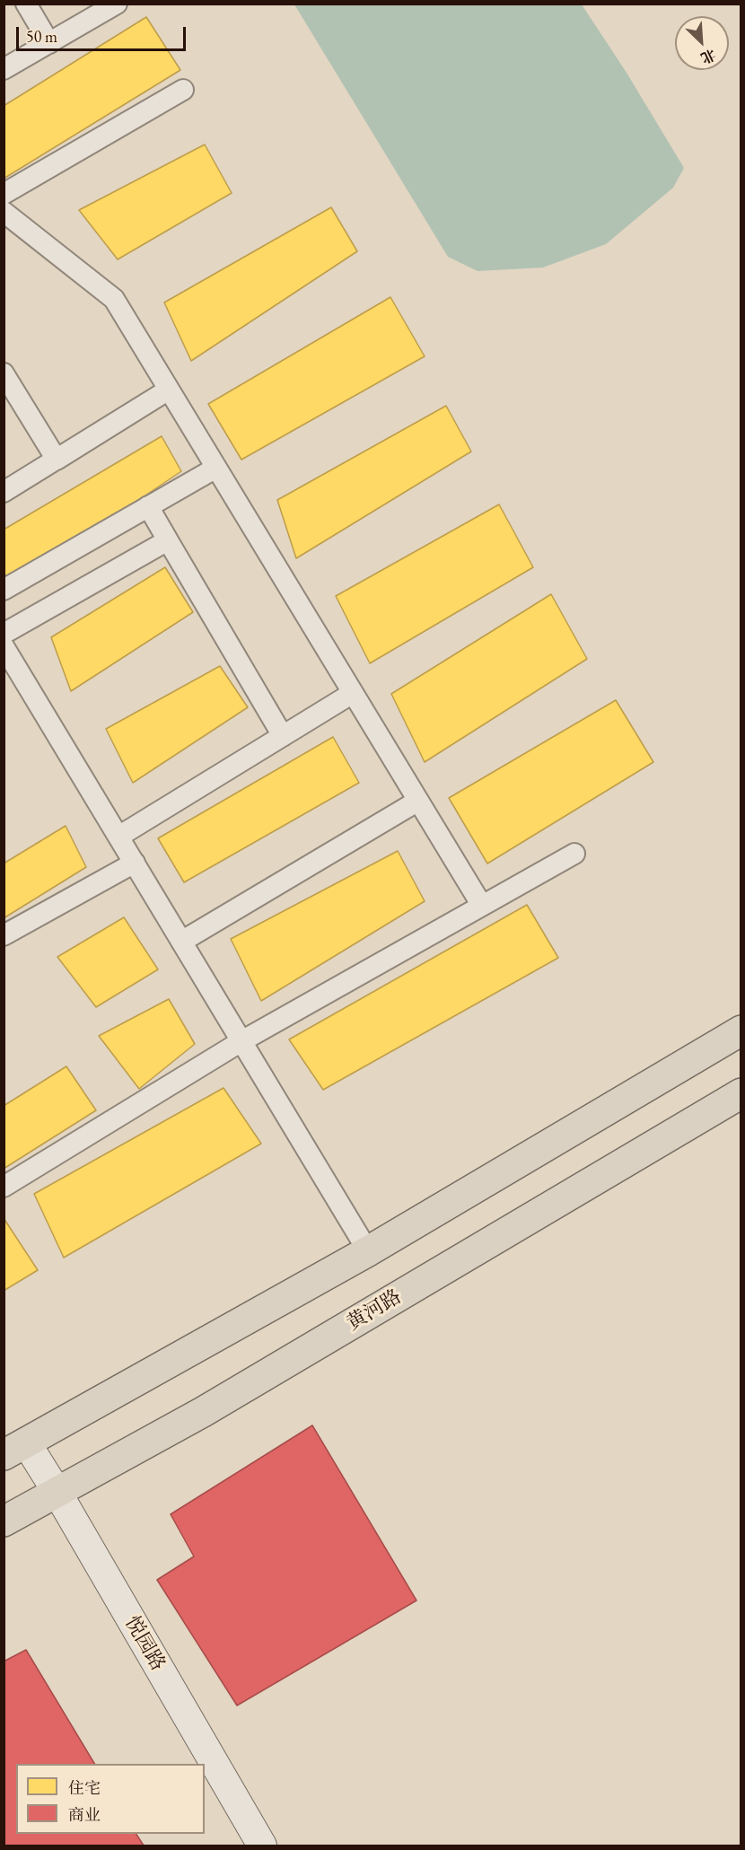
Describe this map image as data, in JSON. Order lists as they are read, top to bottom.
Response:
{
  "streets": {
    "main road": ["黄河路"],
    "street": ["悦园路"]
  },
  "crossings": [
    ["黄河路", "悦园路"]
  ],
  "legend": ["住宅", "商业"],
  "scale_bar": "50 m",
  "north": "bottom right"
}
